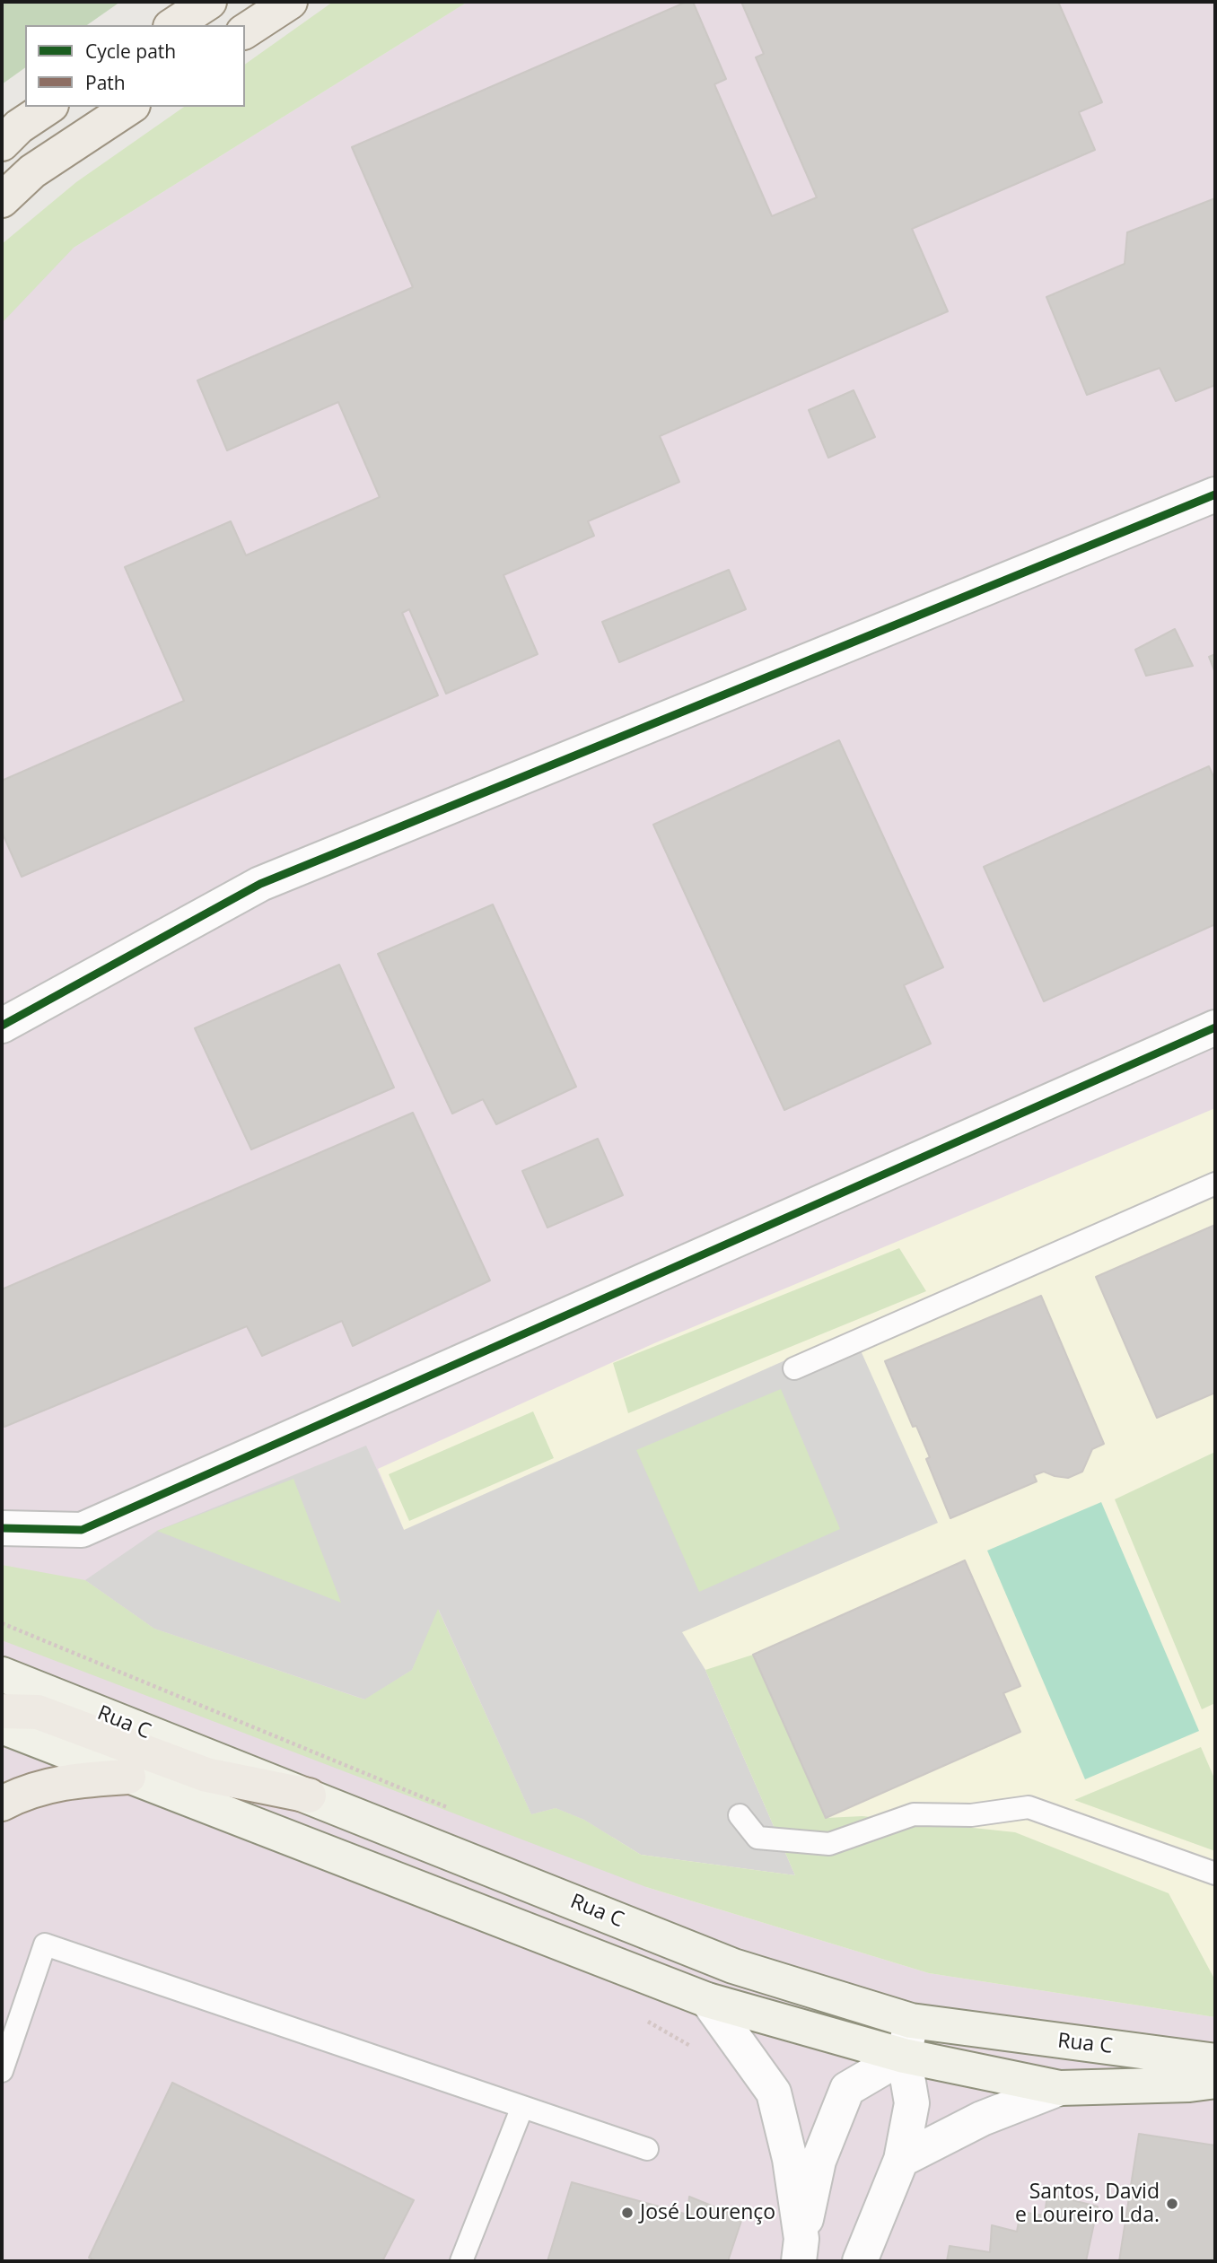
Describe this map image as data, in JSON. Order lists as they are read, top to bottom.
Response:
{
  "streets": {
    "street": ["Rua C"]
  },
  "places": ["Santos, David e Loureiro Lda.", "José Lourenço"],
  "legend": ["Cycle path", "Path"]
}
